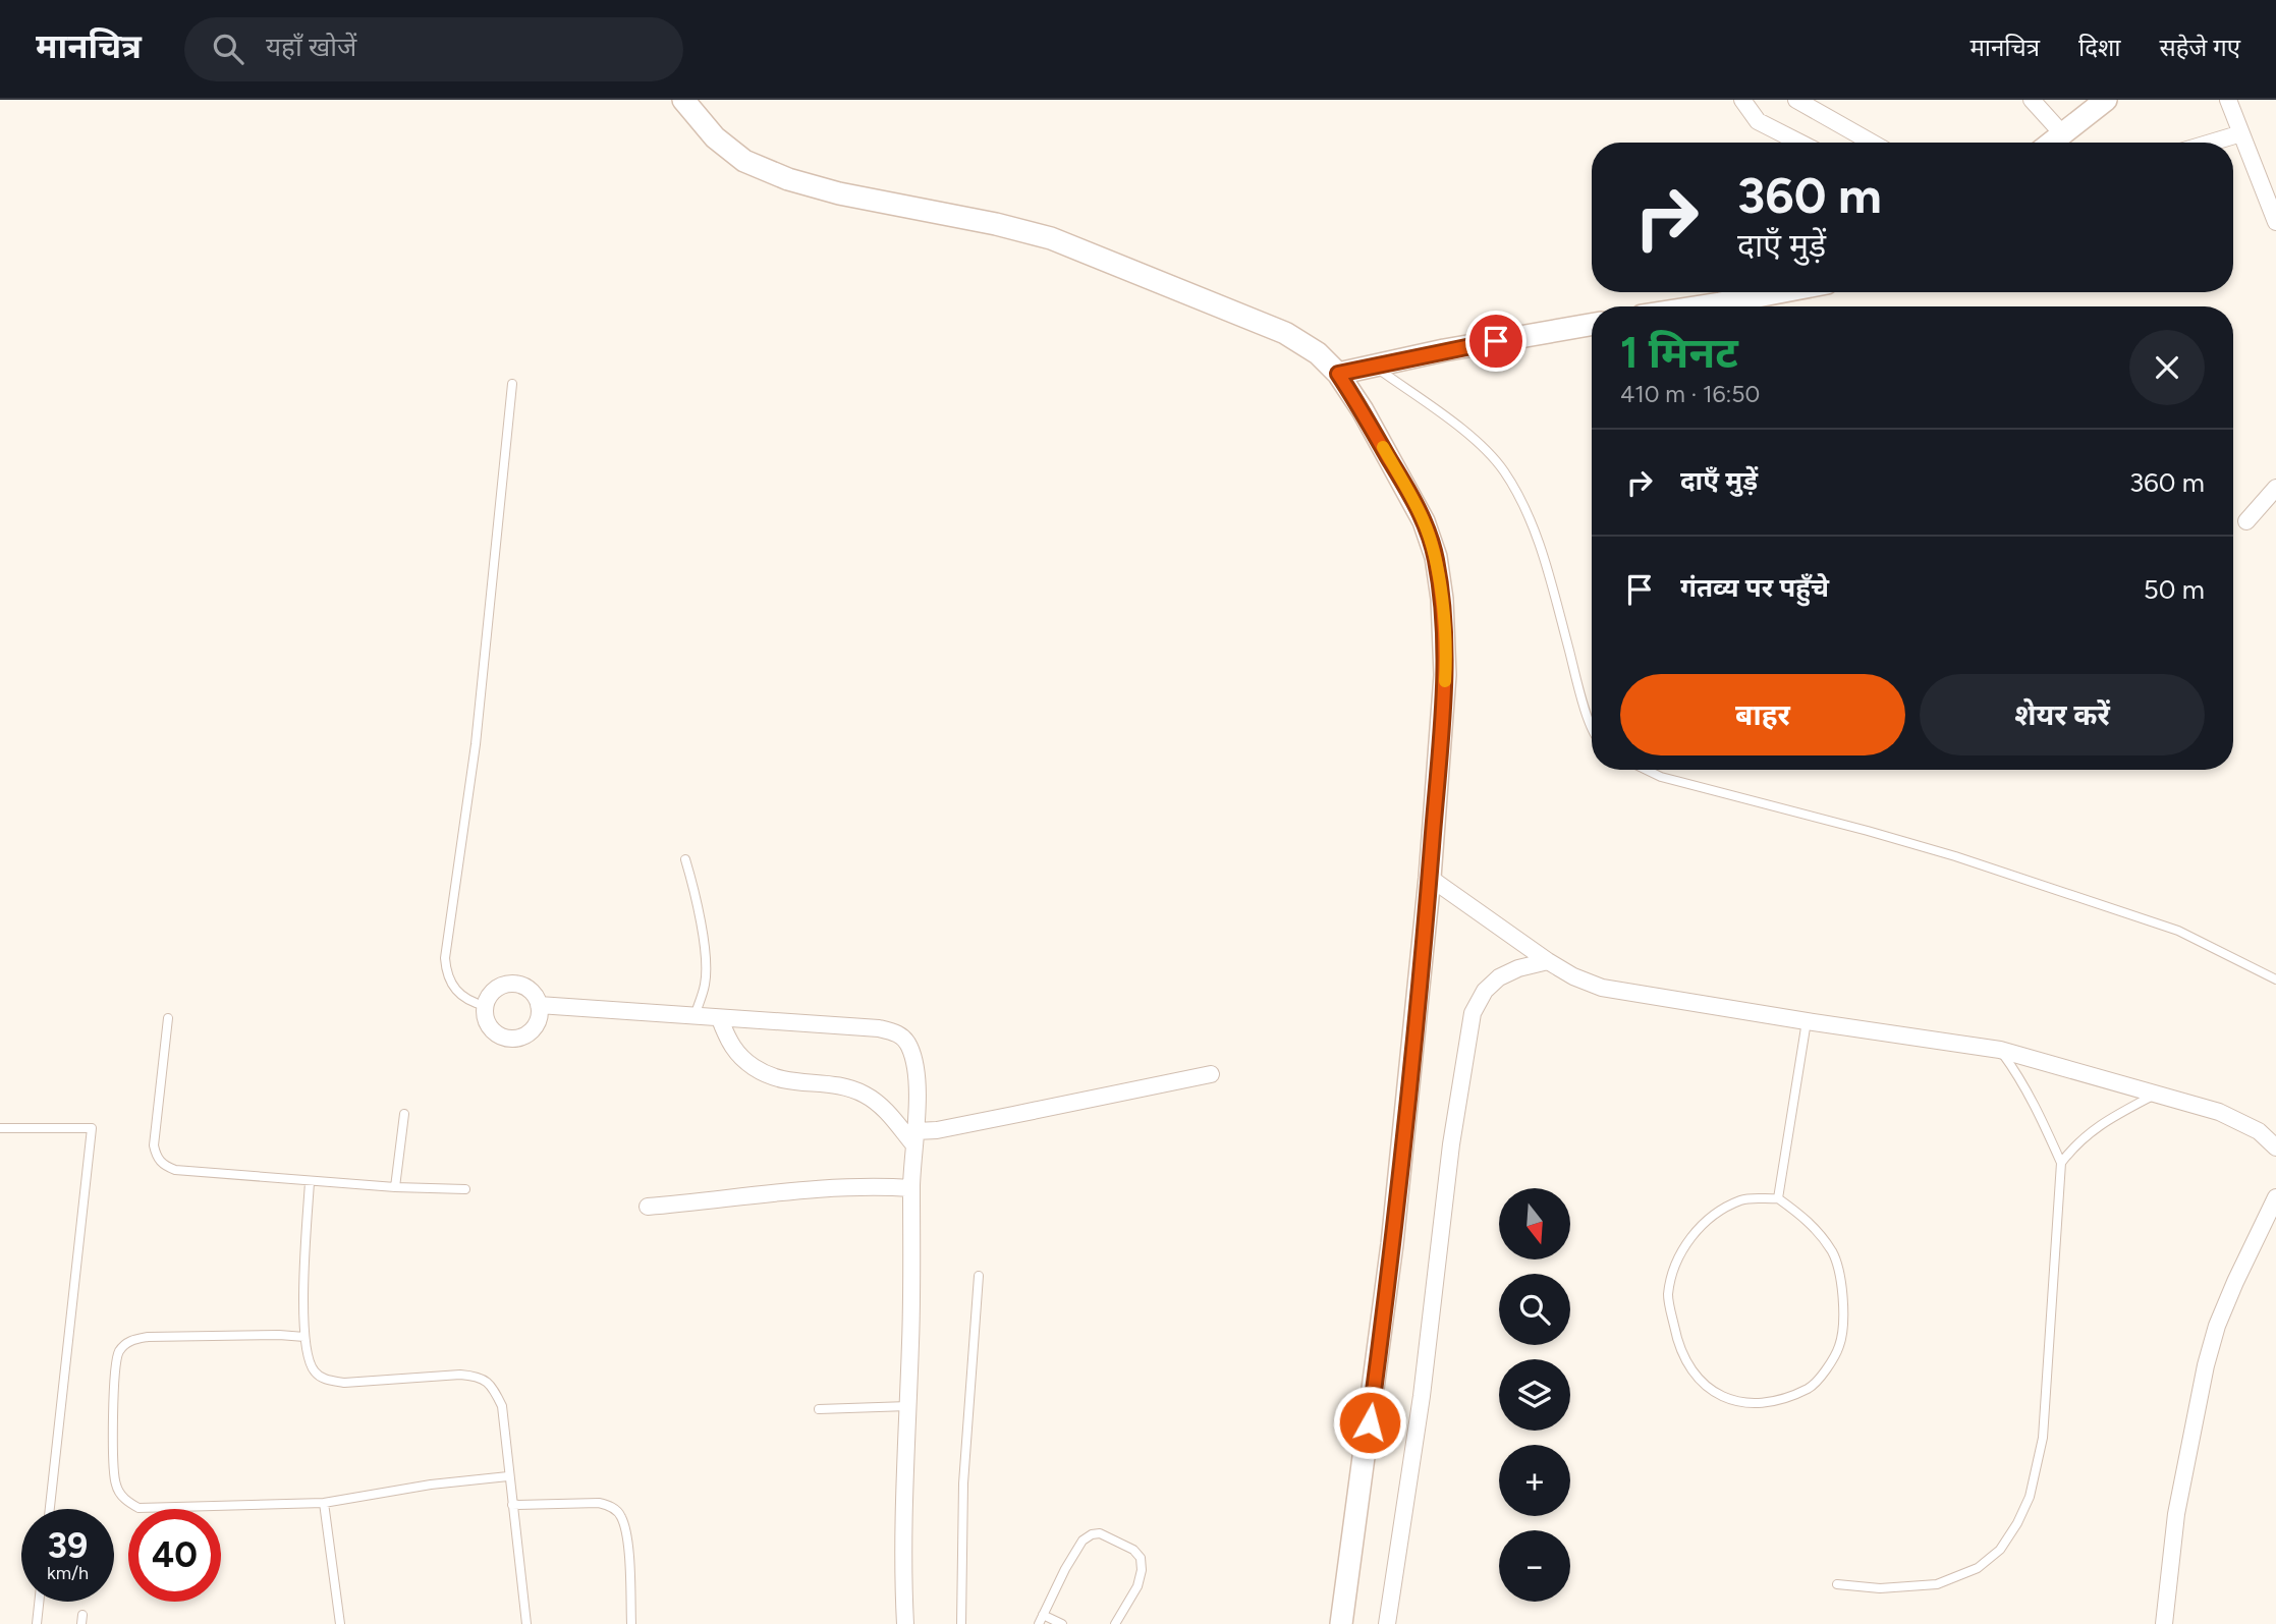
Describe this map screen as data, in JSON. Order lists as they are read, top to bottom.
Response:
{
  "north": "bottom",
  "page": {
    "header": "मानचित्र",
    "search": "यहाँ खोजें",
    "nav": ["मानचित्र", "दिशा", "सहेजे गए"],
    "turn": ["360 m", "दाएँ मुड़ें"],
    "heading": ["1 मिनट", "410 m · 16:50"],
    "list": [
      {
        "name": "दाएँ मुड़ें",
        "value": "360 m"
      },
      {
        "name": "गंतव्य पर पहुँचे",
        "value": "50 m"
      }
    ],
    "buttons": ["बाहर", "शेयर करें"],
    "map_buttons": ["+", "−"],
    "speed": "39 km/h",
    "limit": "40"
  }
}
